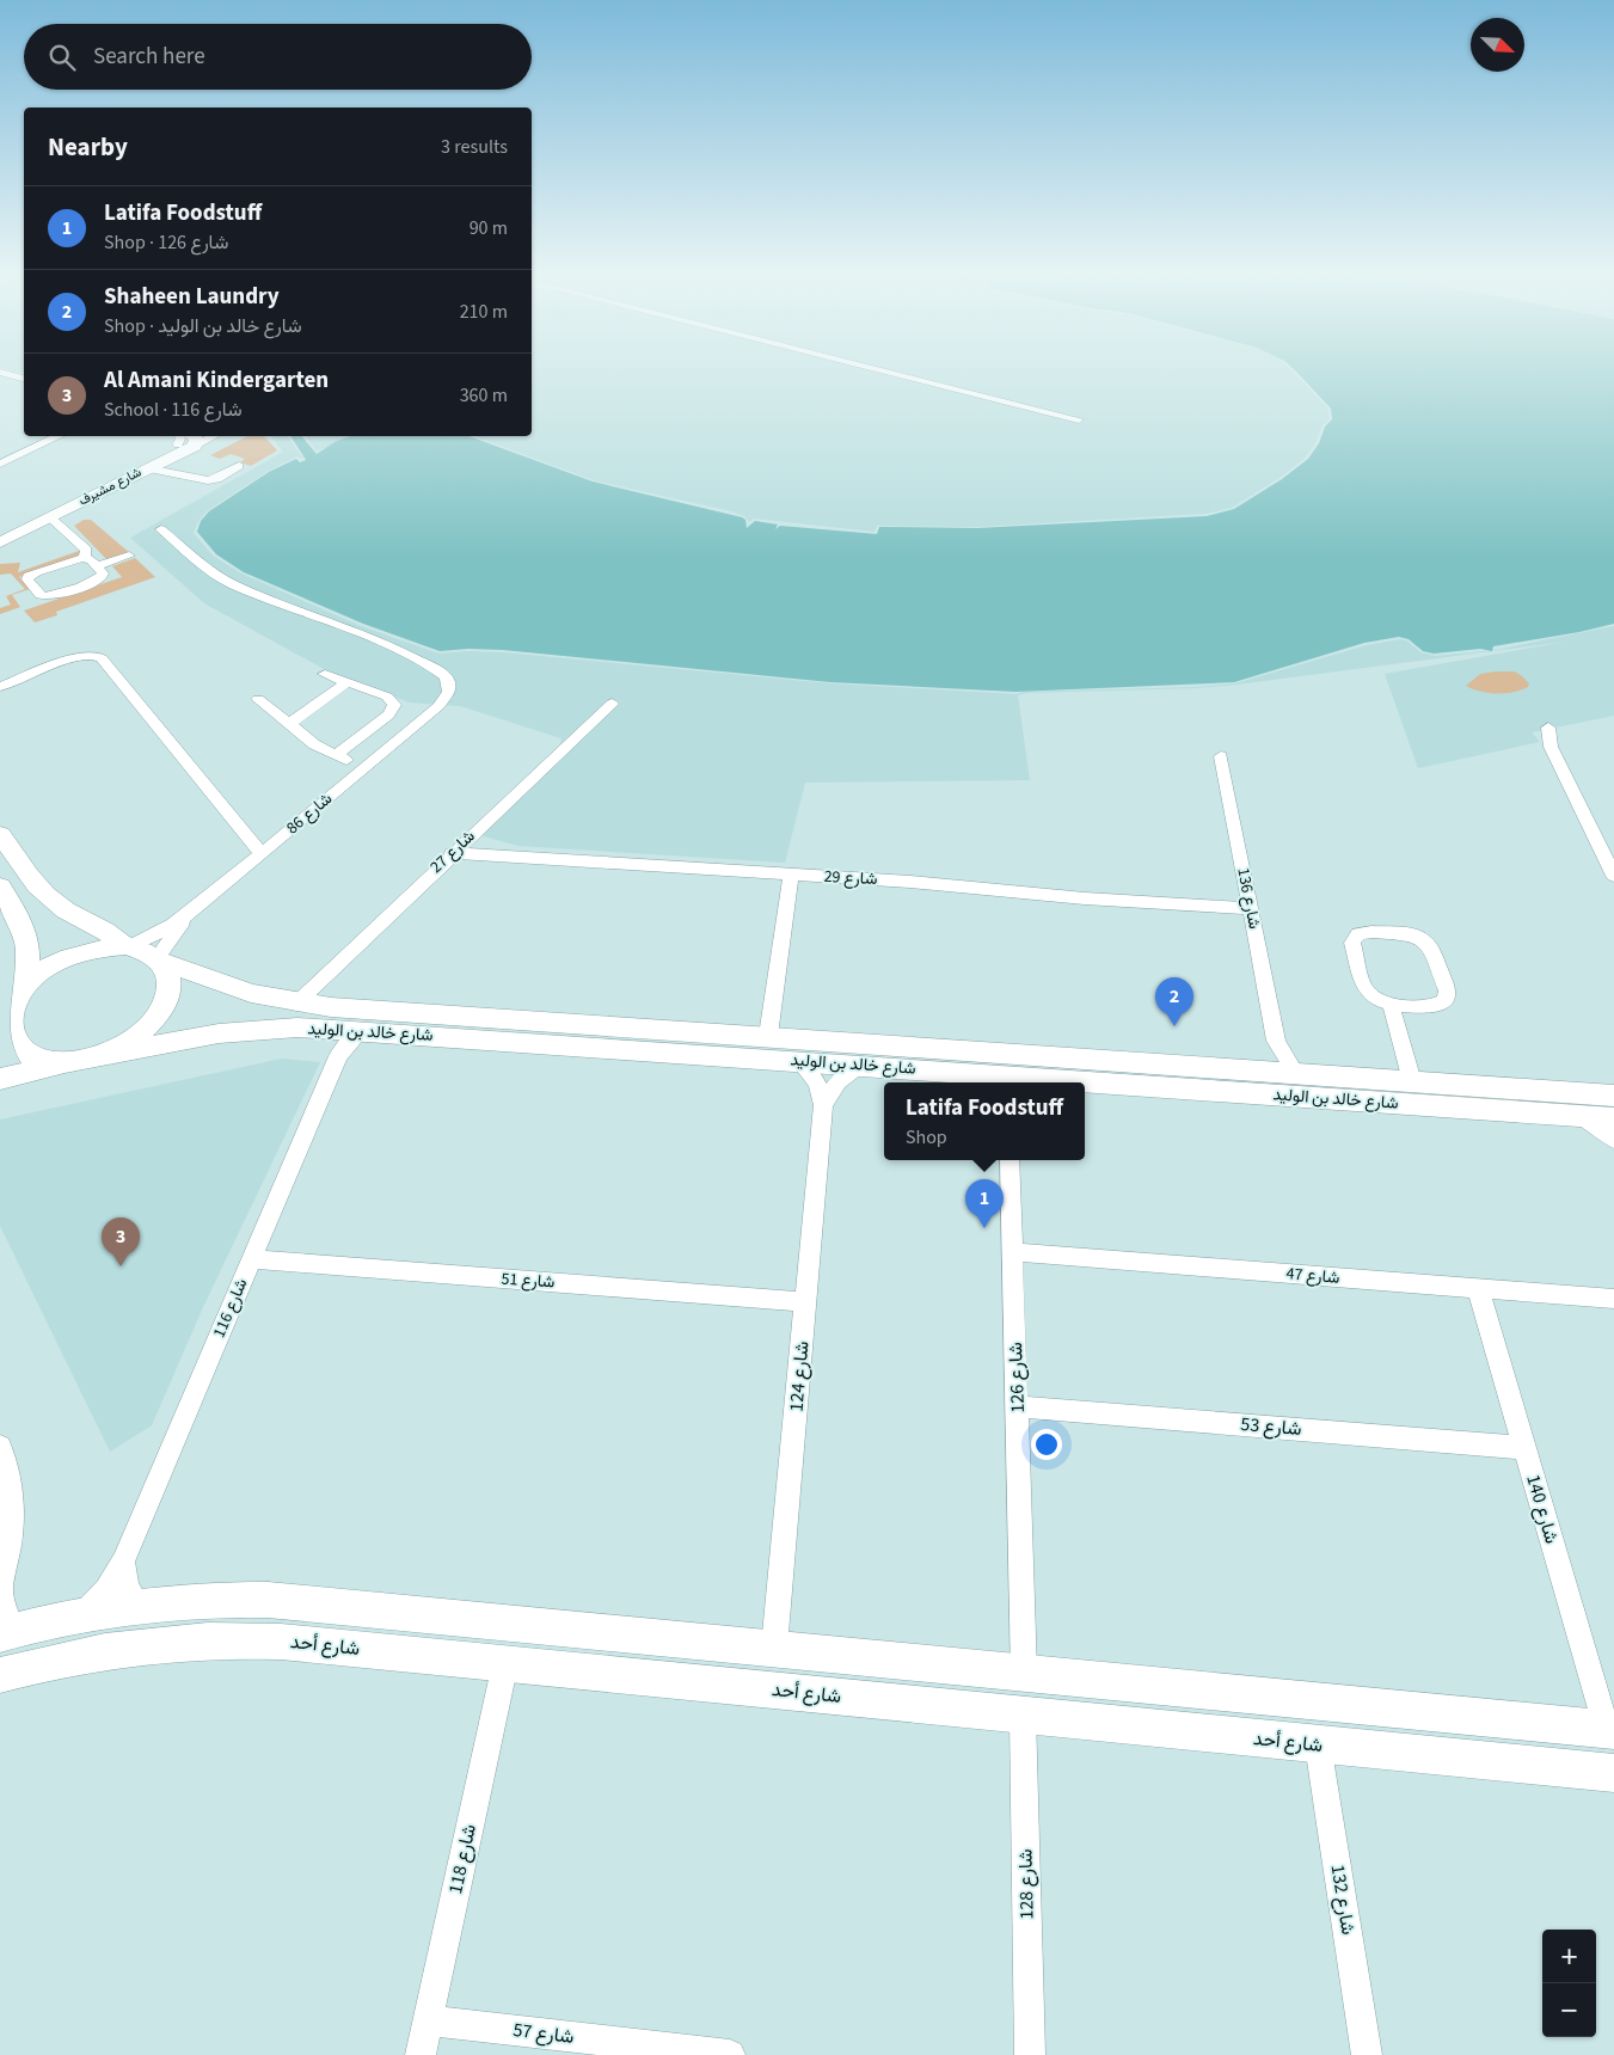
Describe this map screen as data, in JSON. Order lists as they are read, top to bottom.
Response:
{
  "streets": {
    "main road": ["شارع مشيرف", "شارع خالد بن الوليد", "شارع أحد"],
    "street": [
      "شارع 86",
      "شارع 27",
      "شارع 29",
      "شارع 136",
      "شارع 47",
      "شارع 51",
      "شارع 116",
      "شارع 124",
      "شارع 126",
      "شارع 53",
      "شارع 140",
      "شارع 118",
      "شارع 128",
      "شارع 132",
      "شارع 57"
    ]
  },
  "crossings": [
    ["شارع 86", "شارع خالد بن الوليد"],
    ["شارع 27", "شارع 29"],
    ["شارع 27", "شارع خالد بن الوليد"],
    ["شارع 29", "شارع 136"],
    ["شارع 136", "شارع خالد بن الوليد"],
    ["شارع خالد بن الوليد", "شارع 116"],
    ["شارع خالد بن الوليد", "شارع 124"],
    ["شارع 47", "شارع 126"],
    ["شارع 47", "شارع 140"],
    ["شارع 51", "شارع 116"],
    ["شارع 51", "شارع 124"],
    ["شارع 126", "شارع 53"],
    ["شارع 53", "شارع 140"],
    ["شارع أحد", "شارع 118"],
    ["شارع أحد", "شارع 128"],
    ["شارع أحد", "شارع 132"],
    ["شارع 118", "شارع 57"]
  ],
  "north": "bottom right",
  "page": {
    "search": "Search here",
    "heading": ["Nearby", "3 results"],
    "list": [
      {
        "mark": "1",
        "name": "Latifa Foodstuff",
        "note": "Shop · شارع 126",
        "value": "90 m"
      },
      {
        "mark": "2",
        "name": "Shaheen Laundry",
        "note": "Shop · شارع خالد بن الوليد",
        "value": "210 m"
      },
      {
        "mark": "3",
        "name": "Al Amani Kindergarten",
        "note": "School · شارع 116",
        "value": "360 m"
      }
    ],
    "pins": ["2", "1", "3"],
    "popup": ["Latifa Foodstuff", "Shop"],
    "map_buttons": ["+", "−"]
  }
}
